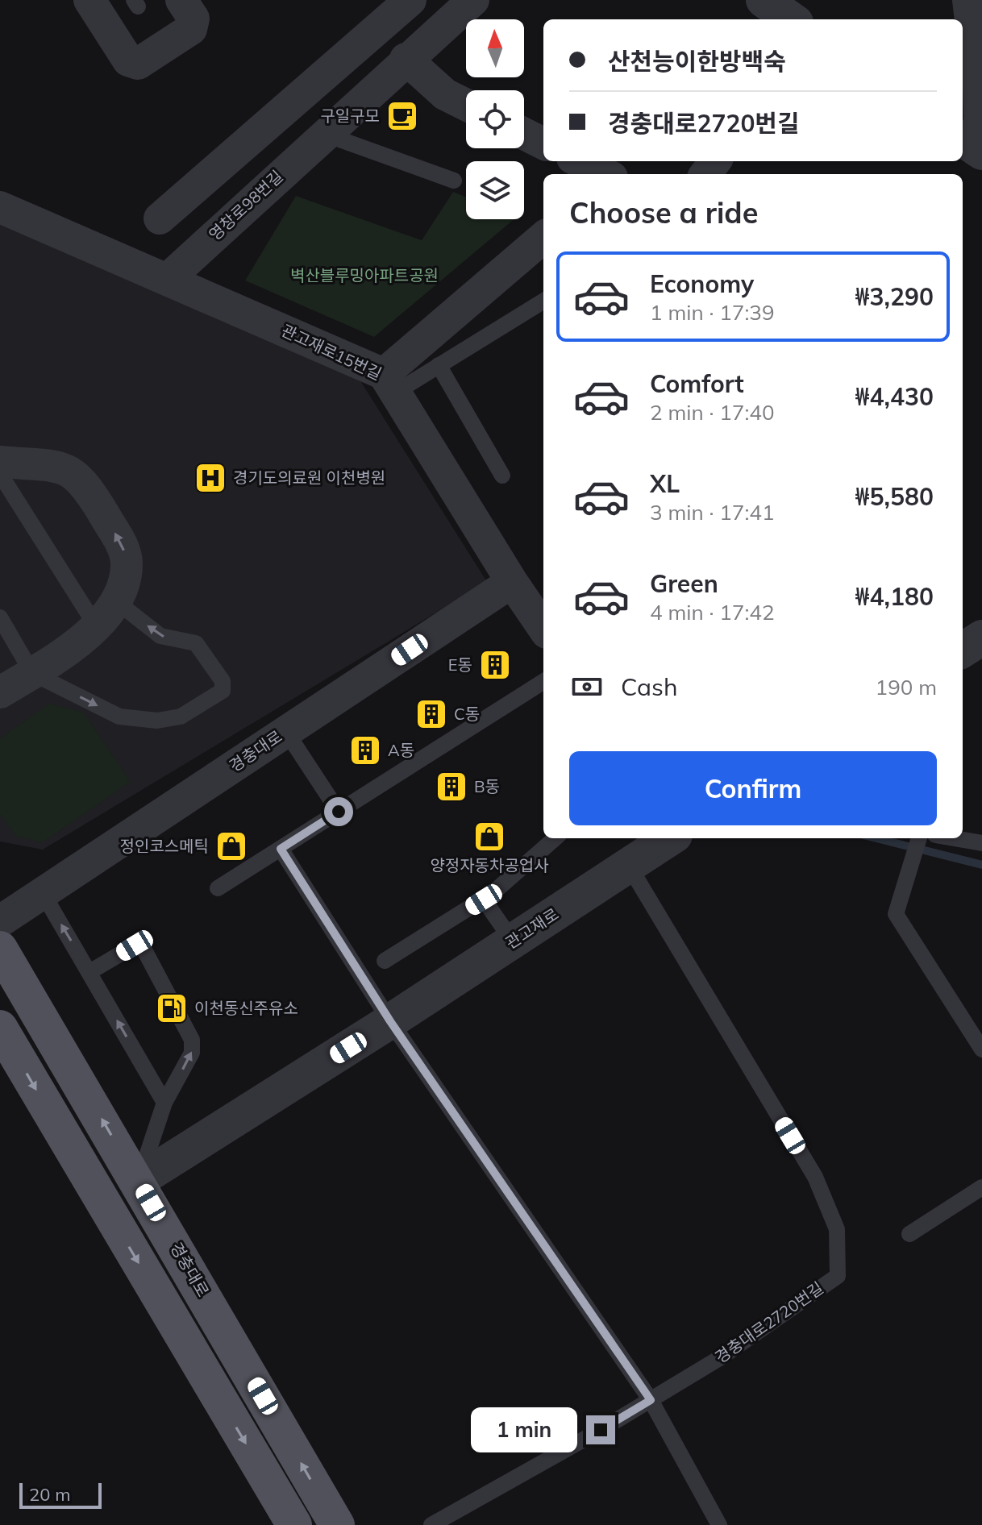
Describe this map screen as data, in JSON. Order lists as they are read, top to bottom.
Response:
{
  "streets": {
    "main road": ["경충대로"],
    "street": ["영창로98번길", "관고재로15번길", "관고재로"],
    "lane": ["경충대로2720번길"]
  },
  "crossings": [
    ["영창로98번길", "관고재로15번길"],
    ["관고재로15번길", "경충대로"],
    ["경충대로", "관고재로"],
    ["관고재로", "경충대로2720번길"]
  ],
  "one_way": ["경충대로"],
  "parks": ["벽산블루밍아파트공원"],
  "places": {
    "cafe": ["구일구모"],
    "hospital": ["경기도의료원 이천병원"],
    "building": [
      "E동",
      "C동",
      "A동",
      "B동"
    ],
    "shop": ["양정자동차공업사", "정인코스메틱"],
    "fuel station": ["이천동신주유소"]
  },
  "scale_bar": "20 m",
  "north": "top",
  "page": {
    "banner": ["산천능이한방백숙", "경충대로2720번길"],
    "heading": "Choose a ride",
    "list": [
      {
        "name": "Economy",
        "note": "1 min · 17:39",
        "value": "₩3,290"
      },
      {
        "name": "Comfort",
        "note": "2 min · 17:40",
        "value": "₩4,430"
      },
      {
        "name": "XL",
        "note": "3 min · 17:41",
        "value": "₩5,580"
      },
      {
        "name": "Green",
        "note": "4 min · 17:42",
        "value": "₩4,180"
      }
    ],
    "pay": ["Cash", "190 m"],
    "buttons": "Confirm",
    "bubble": "1 min",
    "scale": "20 m"
  }
}
